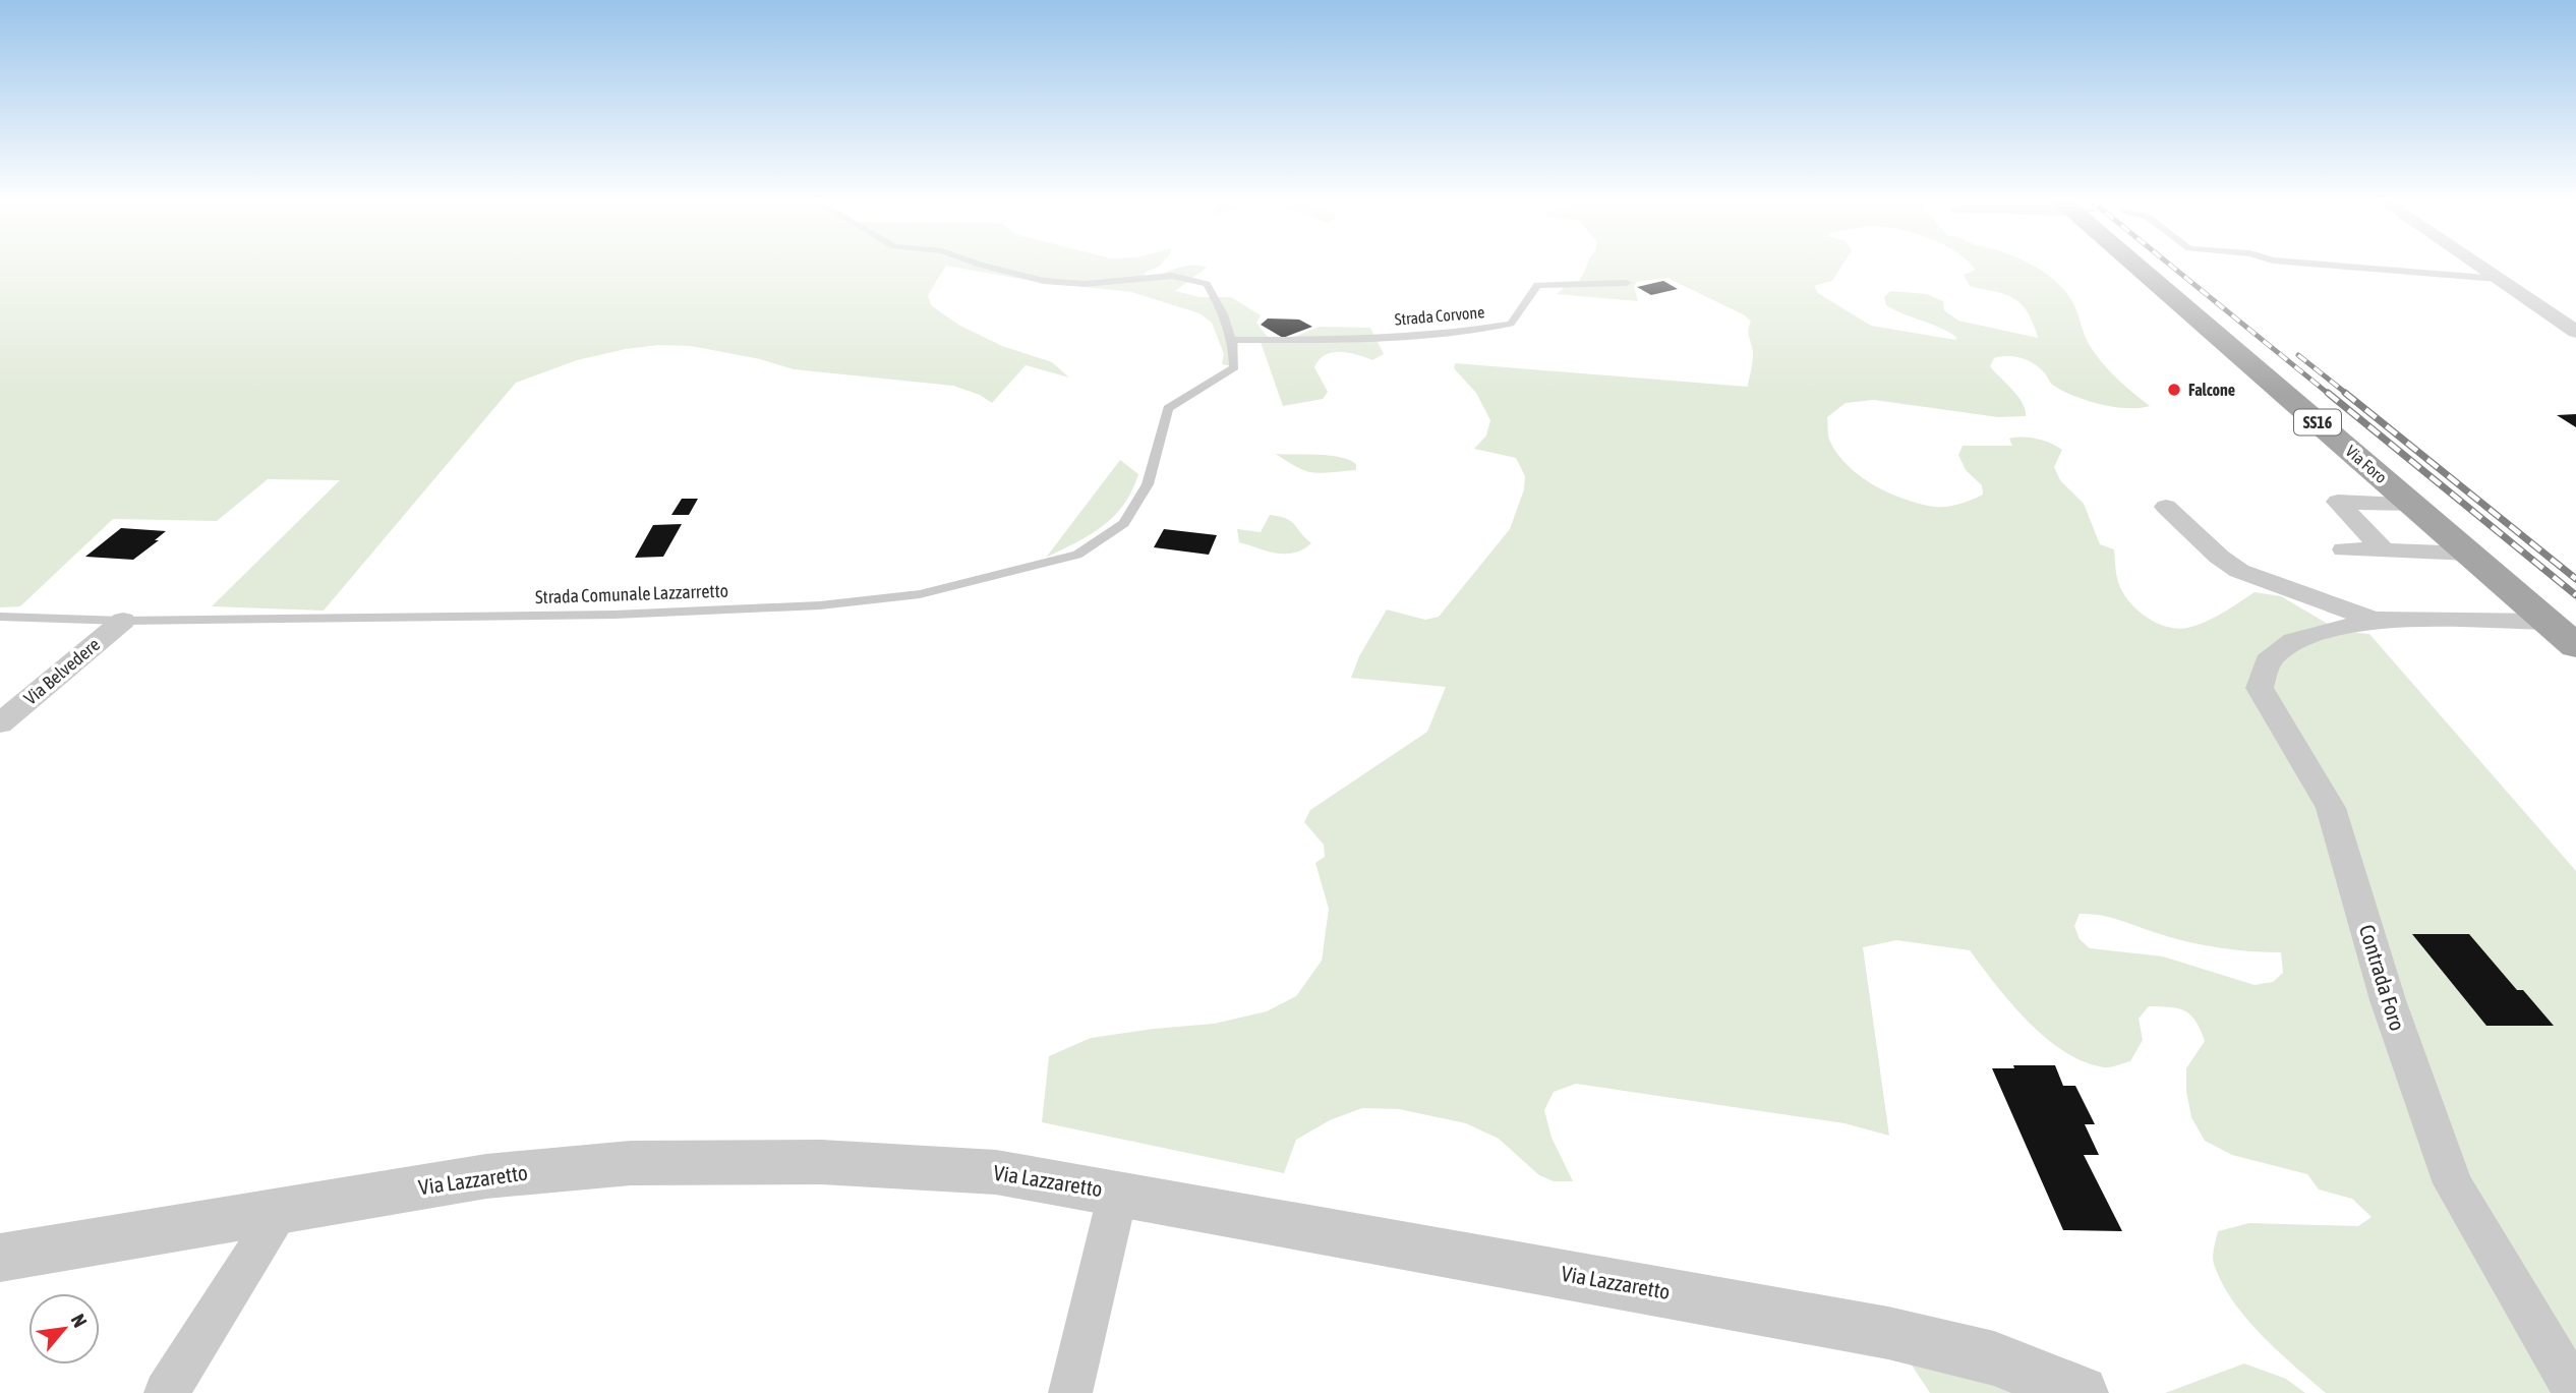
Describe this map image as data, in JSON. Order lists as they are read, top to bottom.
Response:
{
  "streets": {
    "main road": ["SS16", "Via Foro"],
    "street": ["Via Belvedere", "Contrada Foro", "Via Lazzaretto"],
    "lane": ["Strada Corvone", "Strada Comunale Lazzarretto"]
  },
  "crossings": [
    ["Strada Corvone", "Strada Comunale Lazzarretto"],
    ["Via Foro", "Contrada Foro"],
    ["Strada Comunale Lazzarretto", "Via Belvedere"]
  ],
  "places": ["Falcone"],
  "north": "top right"
}
